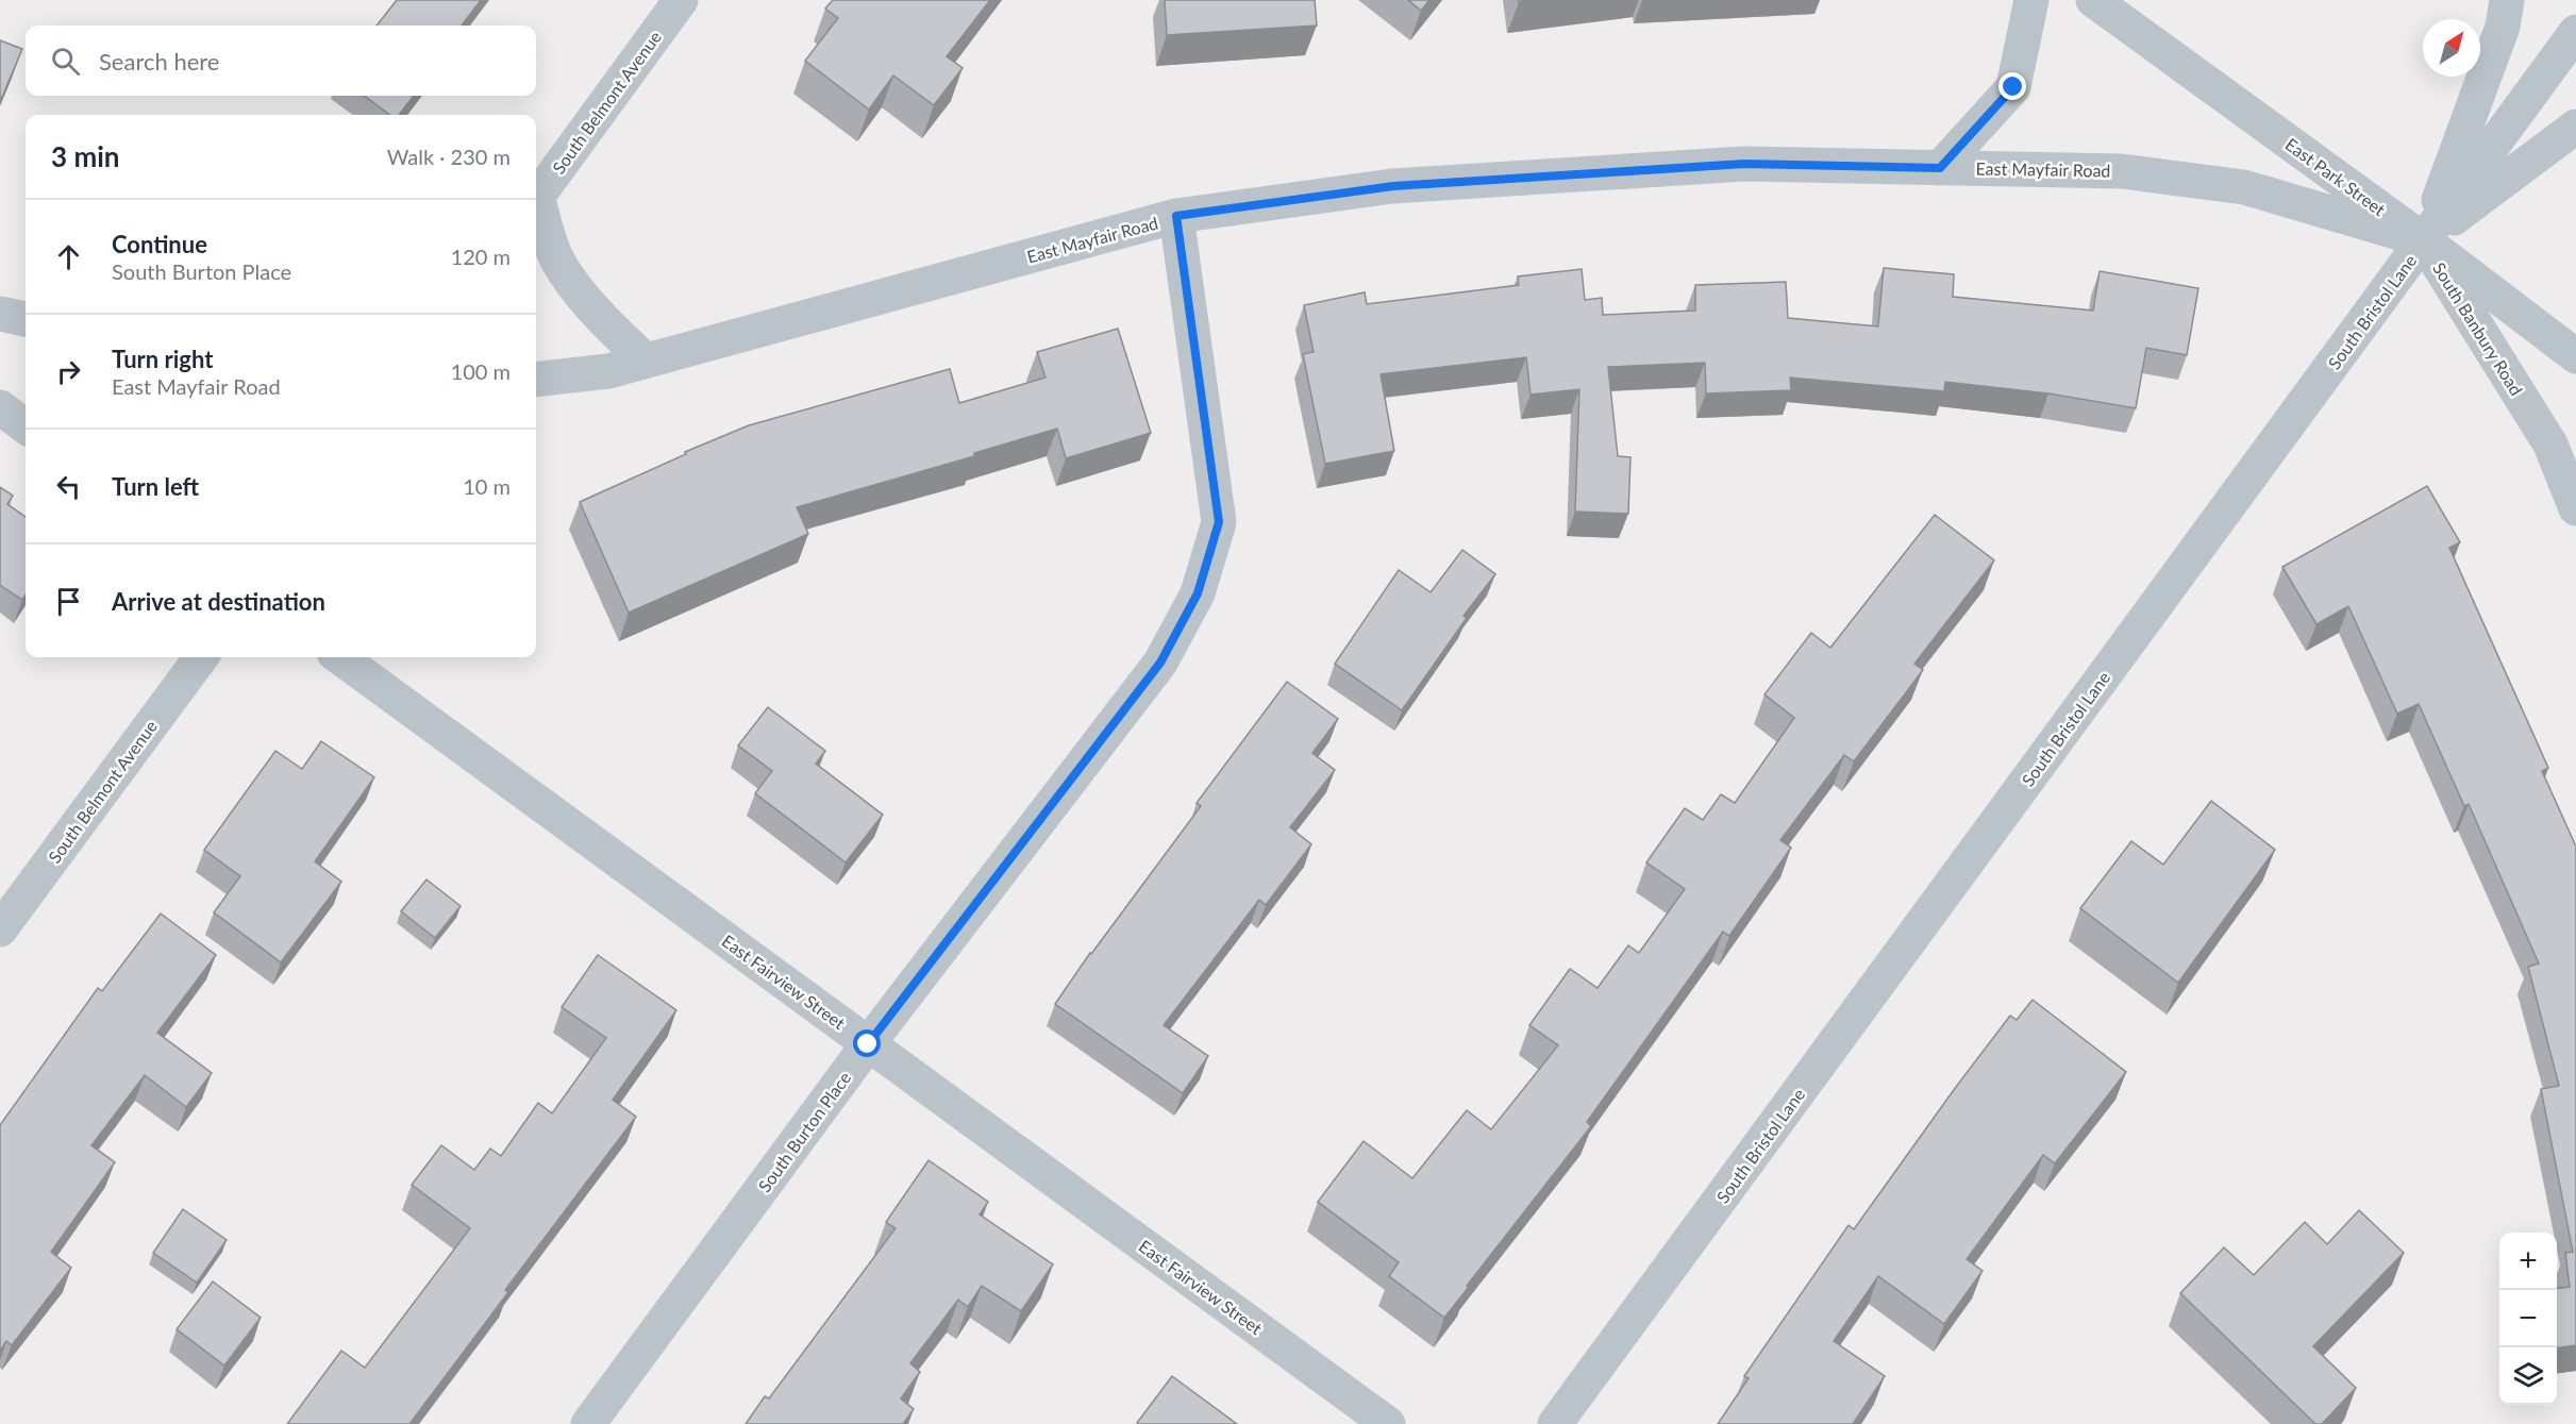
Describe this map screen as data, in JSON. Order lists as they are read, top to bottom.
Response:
{
  "streets": {
    "street": [
      "South Belmont Avenue",
      "East Mayfair Road",
      "East Park Street",
      "South Bristol Lane",
      "South Banbury Road",
      "East Fairview Street",
      "South Burton Place"
    ]
  },
  "crossings": [
    ["East Mayfair Road", "East Park Street"],
    ["East Mayfair Road", "South Bristol Lane"],
    ["East Mayfair Road", "South Banbury Road"],
    ["East Mayfair Road", "South Burton Place"],
    ["East Park Street", "South Bristol Lane"],
    ["East Park Street", "South Banbury Road"],
    ["South Bristol Lane", "South Banbury Road"],
    ["East Fairview Street", "South Burton Place"]
  ],
  "north": "top right",
  "page": {
    "search": "Search here",
    "heading": ["3 min", "Walk · 230 m"],
    "list": [
      ["Continue", "South Burton Place", "120 m"],
      ["Turn right", "East Mayfair Road", "100 m"],
      ["Turn left", "10 m"],
      "Arrive at destination"
    ],
    "map_buttons": ["+", "−"]
  }
}
